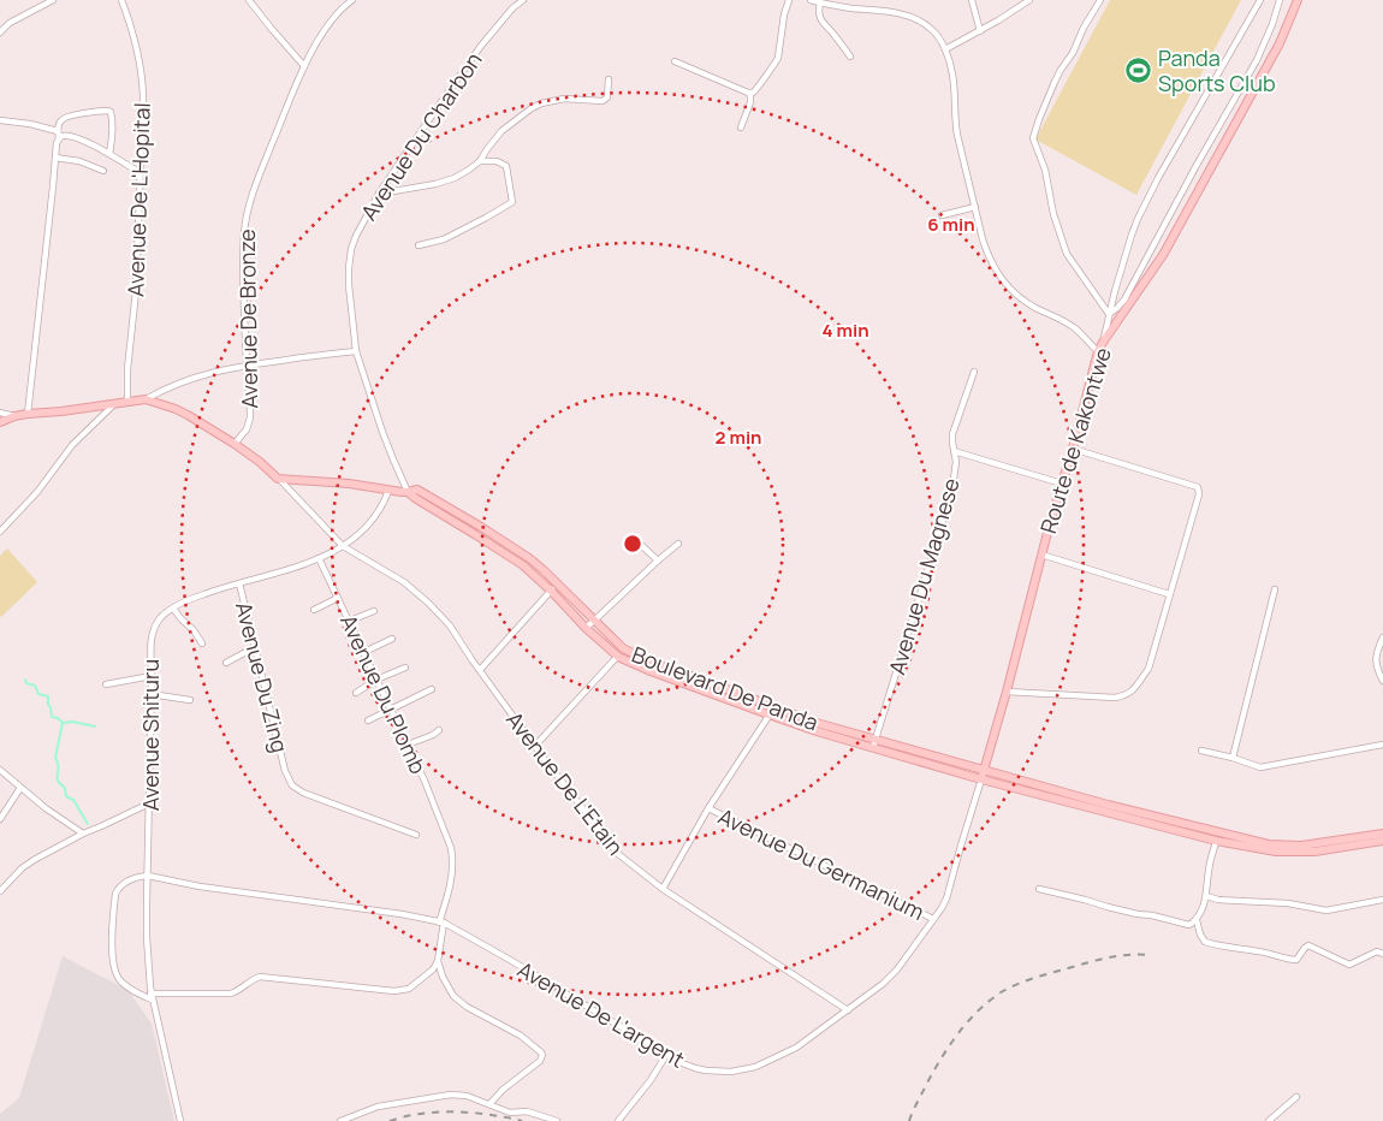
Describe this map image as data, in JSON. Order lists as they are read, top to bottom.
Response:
{
  "streets": {
    "street": [
      "Avenue Du Charbon",
      "Avenue De L'Hopital",
      "Avenue De Bronze",
      "Route de Kakontwe",
      "Avenue Du Magnese",
      "Avenue Du Zing",
      "Boulevard De Panda",
      "Avenue Du Plomb",
      "Avenue Shituru",
      "Avenue De L'Etain",
      "Avenue Du Germanium",
      "Avenue De L'argent"
    ]
  },
  "crossings": [
    ["Avenue Du Charbon", "Boulevard De Panda"],
    ["Route de Kakontwe", "Boulevard De Panda"],
    ["Route de Kakontwe", "Avenue De L'argent"],
    ["Avenue Du Magnese", "Boulevard De Panda"],
    ["Avenue Du Zing", "Avenue Shituru"],
    ["Boulevard De Panda", "Avenue Shituru"],
    ["Boulevard De Panda", "Avenue De L'Etain"],
    ["Boulevard De Panda", "Avenue De L'argent"],
    ["Avenue Du Plomb", "Avenue Shituru"],
    ["Avenue Du Plomb", "Avenue De L'argent"],
    ["Avenue Shituru", "Avenue De L'Etain"],
    ["Avenue Shituru", "Avenue De L'argent"],
    ["Avenue De L'Etain", "Avenue De L'argent"],
    ["Avenue Du Germanium", "Avenue De L'argent"]
  ],
  "places": {
    "sports": ["Panda Sports Club"]
  },
  "rings": ["6 min", "4 min", "2 min"]
}
